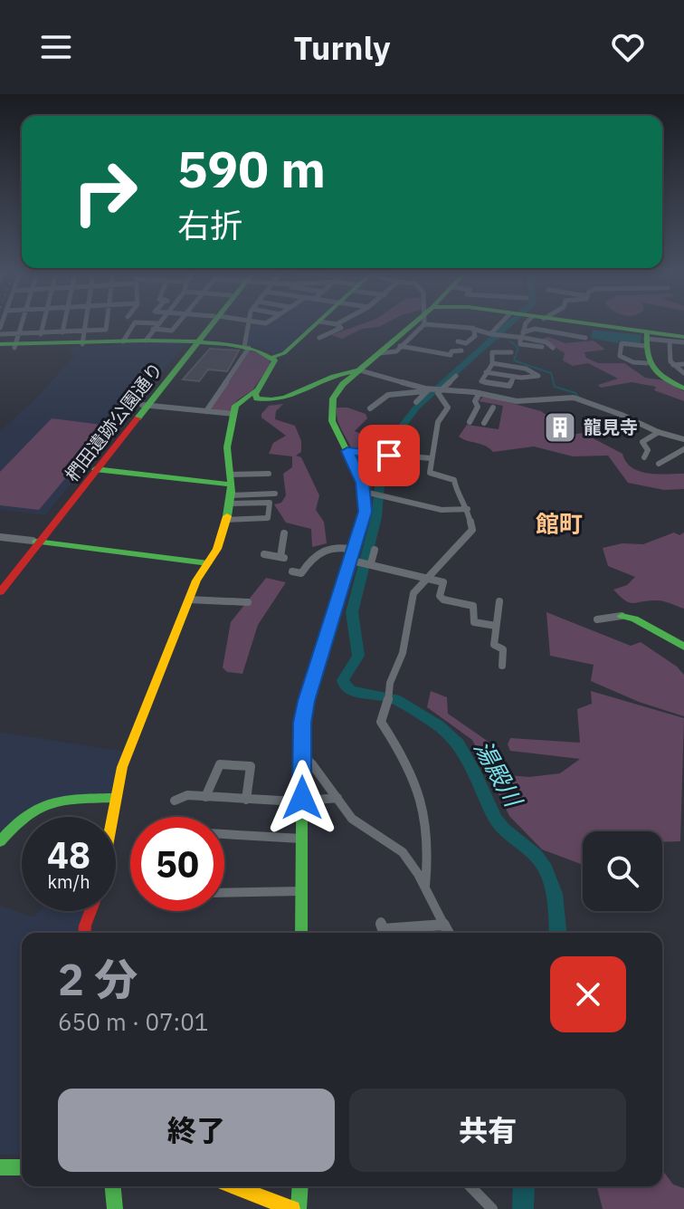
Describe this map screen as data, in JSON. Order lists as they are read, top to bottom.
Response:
{
  "streets": {
    "street": ["椚田遺跡公園通り"]
  },
  "districts": ["館町"],
  "water": ["湯殿川"],
  "places": {
    "building": ["龍見寺"]
  },
  "page": {
    "header": "Turnly",
    "turn": ["590 m", "右折"],
    "speed": "48 km/h",
    "limit": "50",
    "heading": ["2 分", "650 m · 07:01"],
    "buttons": ["終了", "共有"]
  }
}
